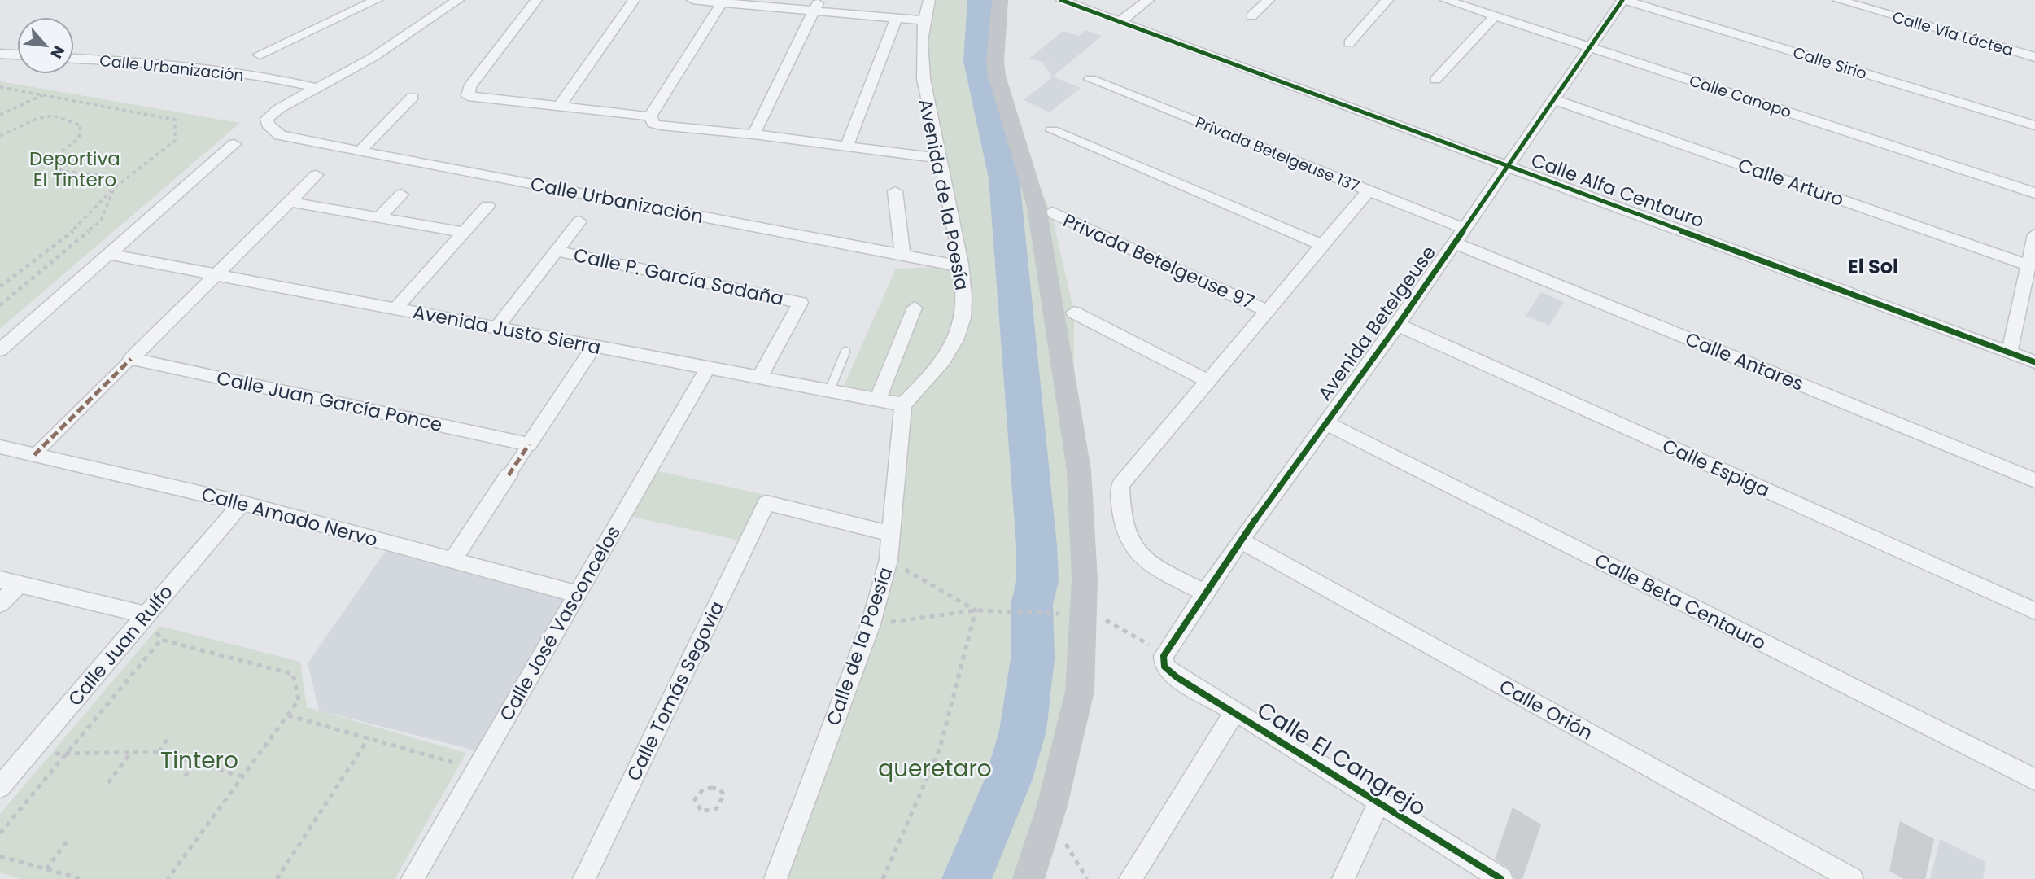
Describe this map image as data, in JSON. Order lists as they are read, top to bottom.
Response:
{
  "streets": {
    "street": [
      "Calle Vía Láctea",
      "Calle Sirio",
      "Calle Urbanización",
      "Calle Canopo",
      "Privada Betelgeuse 137",
      "Calle Arturo",
      "Calle Alfa Centauro",
      "Avenida de la Poesía",
      "Privada Betelgeuse 97",
      "Calle P. García Sadaña",
      "Avenida Betelgeuse",
      "Avenida Justo Sierra",
      "Calle Antares",
      "Calle Juan García Ponce",
      "Calle Espiga",
      "Calle Amado Nervo",
      "Calle Beta Centauro",
      "Calle José Vasconcelos",
      "Calle Juan Rulfo",
      "Calle de la Poesía",
      "Calle Tomás Segovia",
      "Calle Orión",
      "Calle El Cangrejo"
    ]
  },
  "crossings": [
    ["Calle Sirio", "Avenida Betelgeuse"],
    ["Calle Urbanización", "Avenida de la Poesía"],
    ["Calle Canopo", "Avenida Betelgeuse"],
    ["Privada Betelgeuse 137", "Privada Betelgeuse 97"],
    ["Privada Betelgeuse 137", "Avenida Betelgeuse"],
    ["Privada Betelgeuse 137", "Calle Antares"],
    ["Calle Arturo", "Avenida Betelgeuse"],
    ["Calle Alfa Centauro", "Avenida Betelgeuse"],
    ["Avenida de la Poesía", "Avenida Justo Sierra"],
    ["Avenida de la Poesía", "Calle de la Poesía"],
    ["Privada Betelgeuse 97", "Avenida Betelgeuse"],
    ["Calle P. García Sadaña", "Avenida Justo Sierra"],
    ["Avenida Betelgeuse", "Calle Antares"],
    ["Avenida Betelgeuse", "Calle Espiga"],
    ["Avenida Betelgeuse", "Calle Beta Centauro"],
    ["Avenida Betelgeuse", "Calle Orión"],
    ["Avenida Betelgeuse", "Calle El Cangrejo"],
    ["Avenida Justo Sierra", "Calle José Vasconcelos"],
    ["Avenida Justo Sierra", "Calle de la Poesía"],
    ["Calle Amado Nervo", "Calle José Vasconcelos"],
    ["Calle Amado Nervo", "Calle Juan Rulfo"],
    ["Calle de la Poesía", "Calle Tomás Segovia"]
  ],
  "districts": ["El Sol"],
  "parks": ["Deportiva El Tintero", "Tintero", "queretaro"],
  "north": "bottom right"
}
